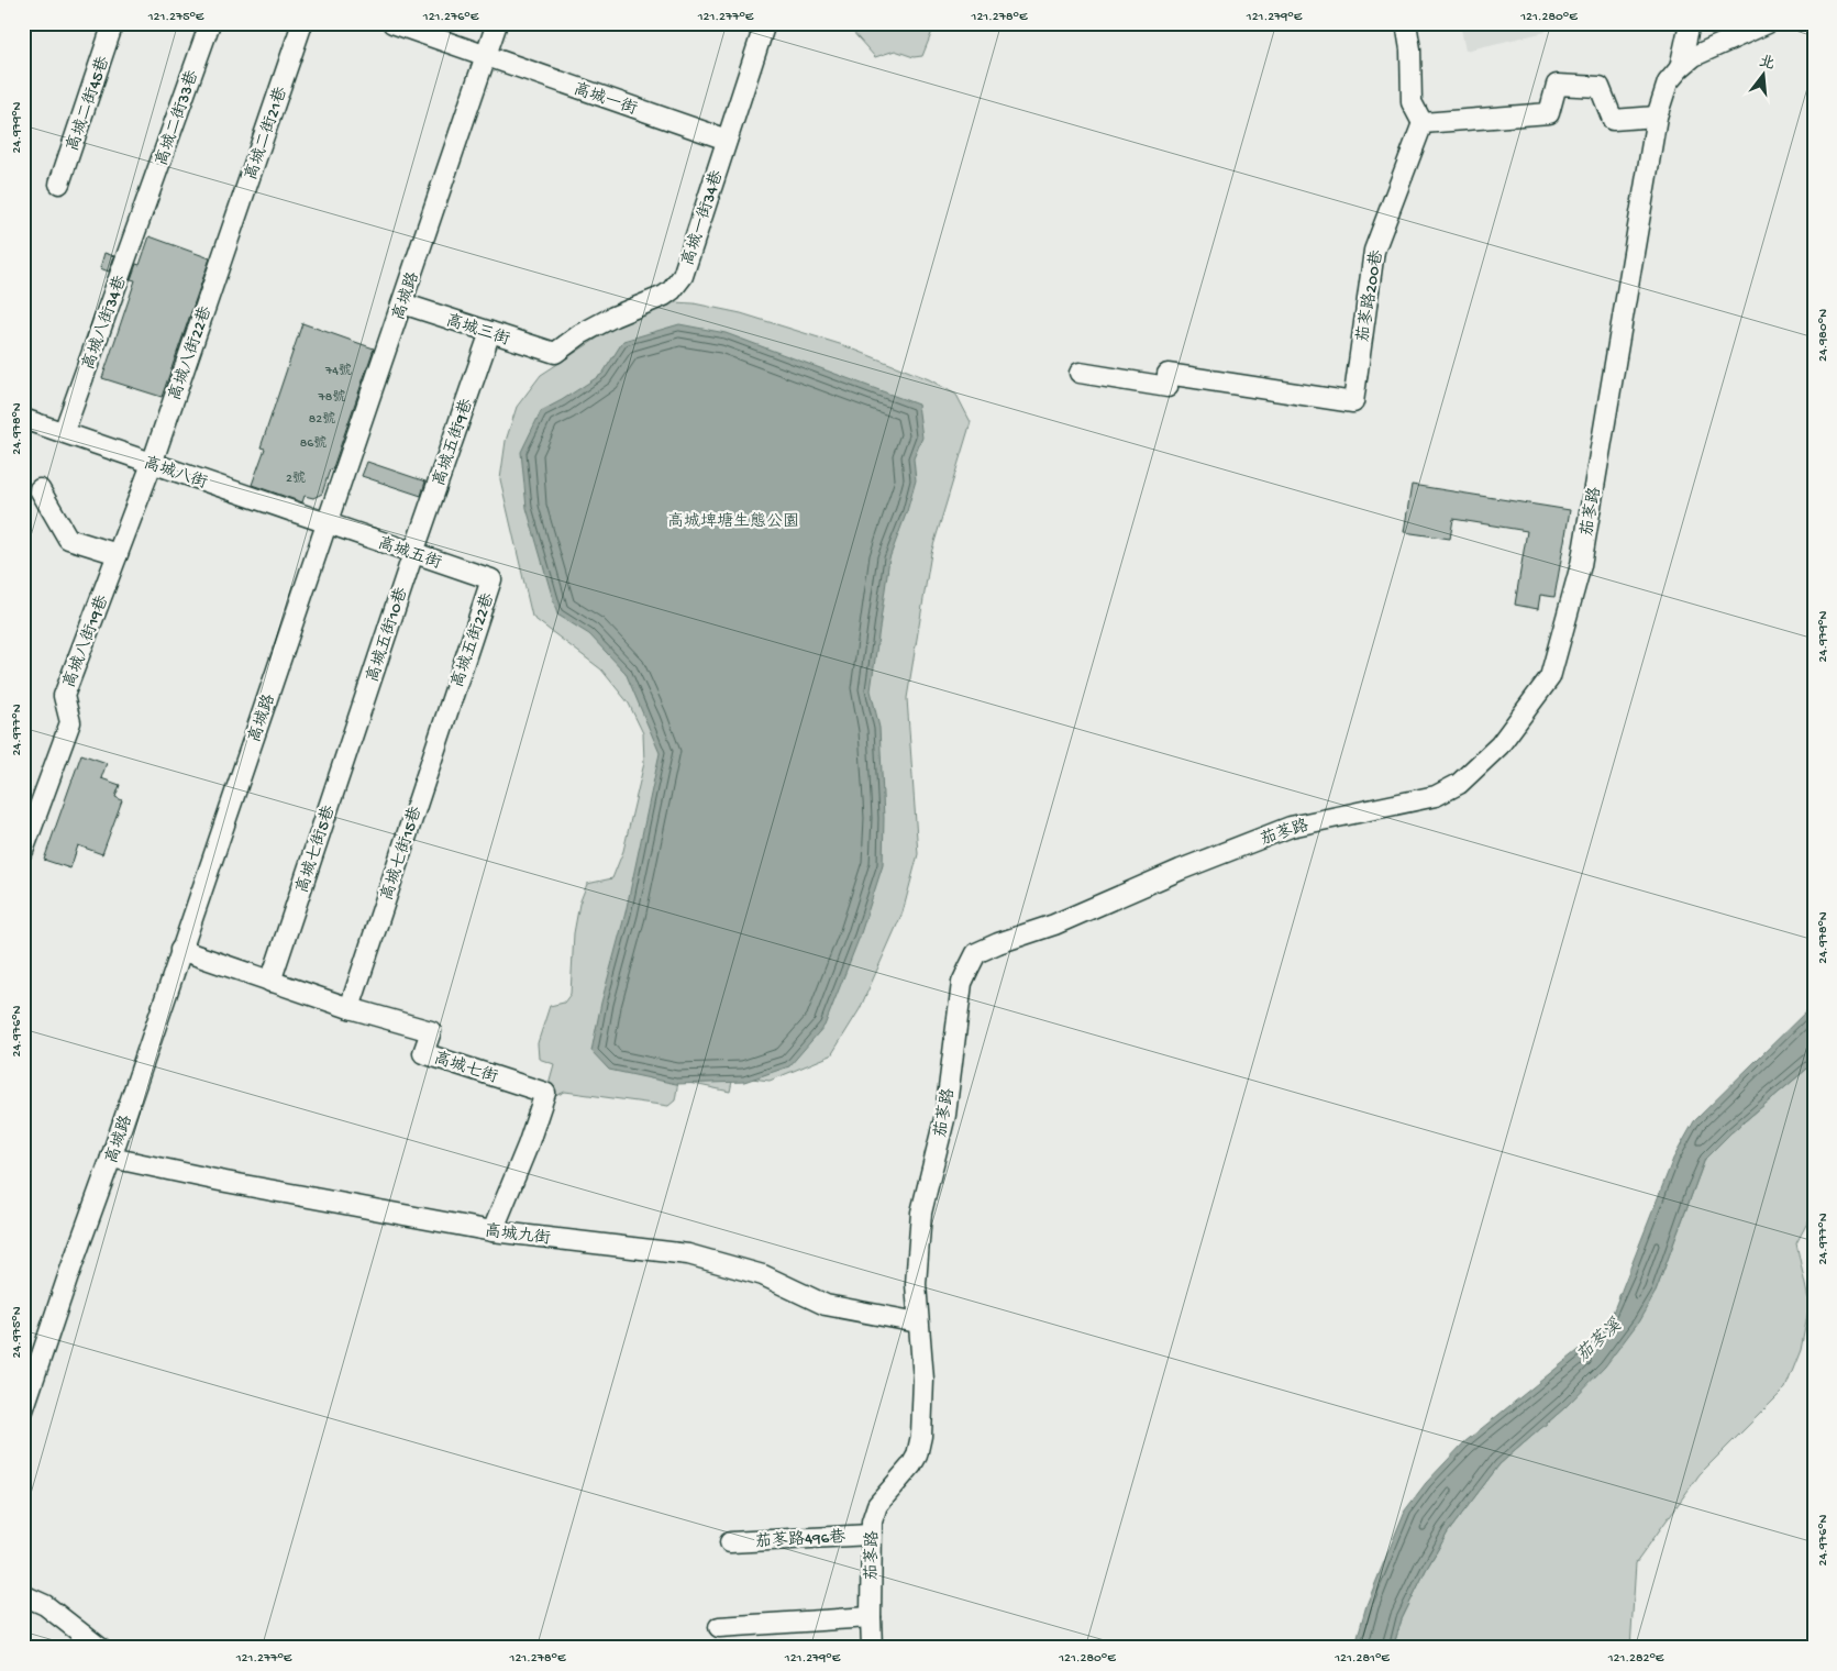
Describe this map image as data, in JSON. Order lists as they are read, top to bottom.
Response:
{
  "streets": {
    "street": [
      "高城一街",
      "高城二街45巷",
      "高城二街33巷",
      "高城二街21巷",
      "高城一街34巷",
      "高城路",
      "茄苳路200巷",
      "高城八街34巷",
      "高城三街",
      "高城八街22巷",
      "高城五街9巷",
      "高城八街",
      "茄苳路",
      "高城五街",
      "高城五街10巷",
      "高城五街22巷",
      "高城八街19巷",
      "高城七街5巷",
      "高城七街15巷",
      "高城七街",
      "高城九街",
      "茄苳路496巷"
    ]
  },
  "crossings": [
    ["高城一街", "高城一街34巷"],
    ["高城一街", "高城路"],
    ["高城二街33巷", "高城八街34巷"],
    ["高城二街21巷", "高城八街22巷"],
    ["高城一街34巷", "高城三街"],
    ["高城路", "高城三街"],
    ["高城路", "高城八街"],
    ["高城路", "高城五街"],
    ["高城路", "高城七街"],
    ["高城路", "高城九街"],
    ["高城八街34巷", "高城八街"],
    ["高城三街", "高城五街9巷"],
    ["高城八街22巷", "高城八街"],
    ["高城八街22巷", "高城八街19巷"],
    ["高城五街9巷", "高城五街"],
    ["高城五街9巷", "高城五街10巷"],
    ["高城八街", "高城五街"],
    ["高城八街", "高城八街19巷"],
    ["茄苳路", "高城九街"],
    ["茄苳路", "茄苳路496巷"],
    ["高城五街", "高城五街10巷"],
    ["高城五街", "高城五街22巷"],
    ["高城五街10巷", "高城七街5巷"],
    ["高城五街22巷", "高城七街15巷"],
    ["高城七街5巷", "高城七街"],
    ["高城七街15巷", "高城七街"],
    ["高城七街", "高城九街"]
  ],
  "water": ["茄苳溪"],
  "parks": ["高城埤塘生態公園"],
  "house_numbers": [
    "74號",
    "78號",
    "82號",
    "86號",
    "2號"
  ],
  "north": "top",
  "coordinates": [
    "121.275°E",
    "121.276°E",
    "121.277°E",
    "121.278°E",
    "121.279°E",
    "121.280°E",
    "24.979°N",
    "24.980°N",
    "24.978°N",
    "24.977°N",
    "24.976°N",
    "24.975°N",
    "121.281°E",
    "121.282°E"
  ]
}
